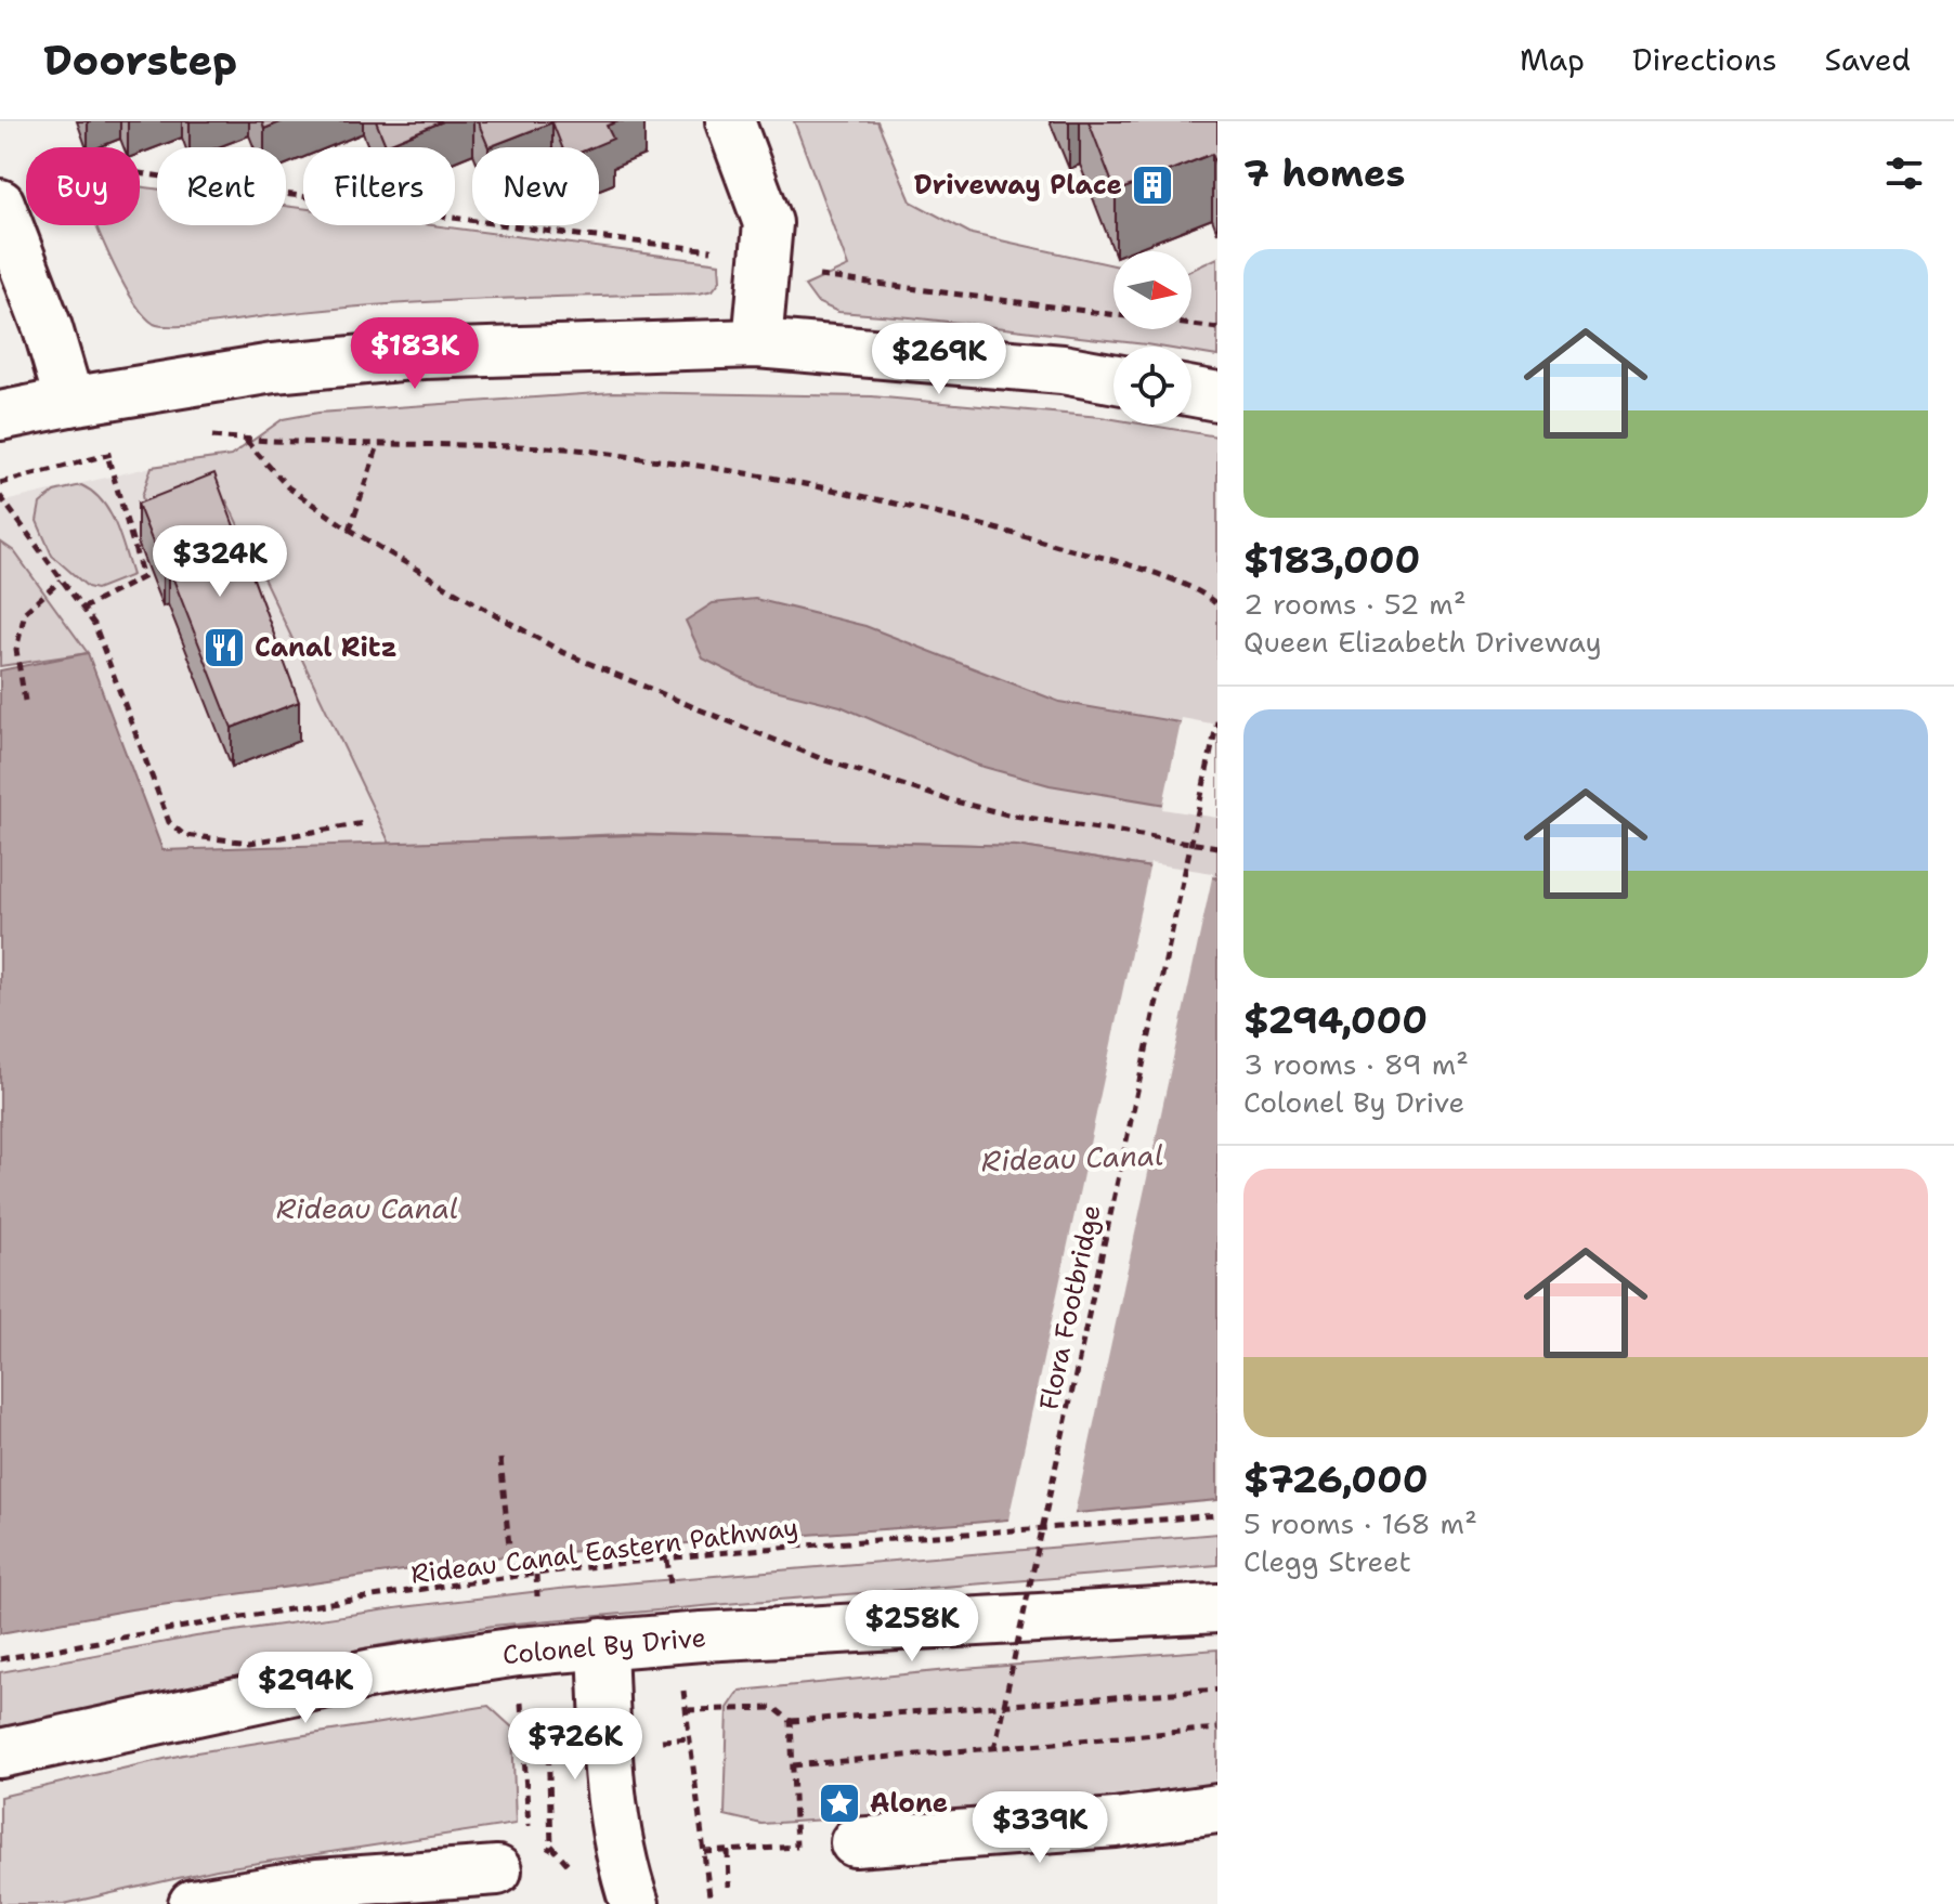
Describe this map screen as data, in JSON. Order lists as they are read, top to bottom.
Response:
{
  "streets": {
    "main road": ["Colonel By Drive"],
    "path": ["Flora Footbridge", "Rideau Canal Eastern Pathway"]
  },
  "water": ["Rideau Canal"],
  "places": {
    "building": ["Driveway Place"],
    "restaurant": ["Canal Ritz"],
    "place": ["Alone"]
  },
  "north": "right",
  "page": {
    "header": "Doorstep",
    "nav": ["Map", "Directions", "Saved"],
    "heading": "7 homes",
    "chip": [
      "Buy",
      "Rent",
      "Filters",
      "New"
    ],
    "list": [
      {
        "name": "$183,000",
        "note": "2 rooms · 52 m² · Queen Elizabeth Driveway"
      },
      {
        "name": "$294,000",
        "note": "3 rooms · 89 m² · Colonel By Drive"
      },
      {
        "name": "$726,000",
        "note": "5 rooms · 168 m² · Clegg Street"
      }
    ],
    "price": [
      "$183K",
      "$269K",
      "$324K",
      "$258K",
      "$294K",
      "$726K",
      "$339K"
    ]
  }
}
